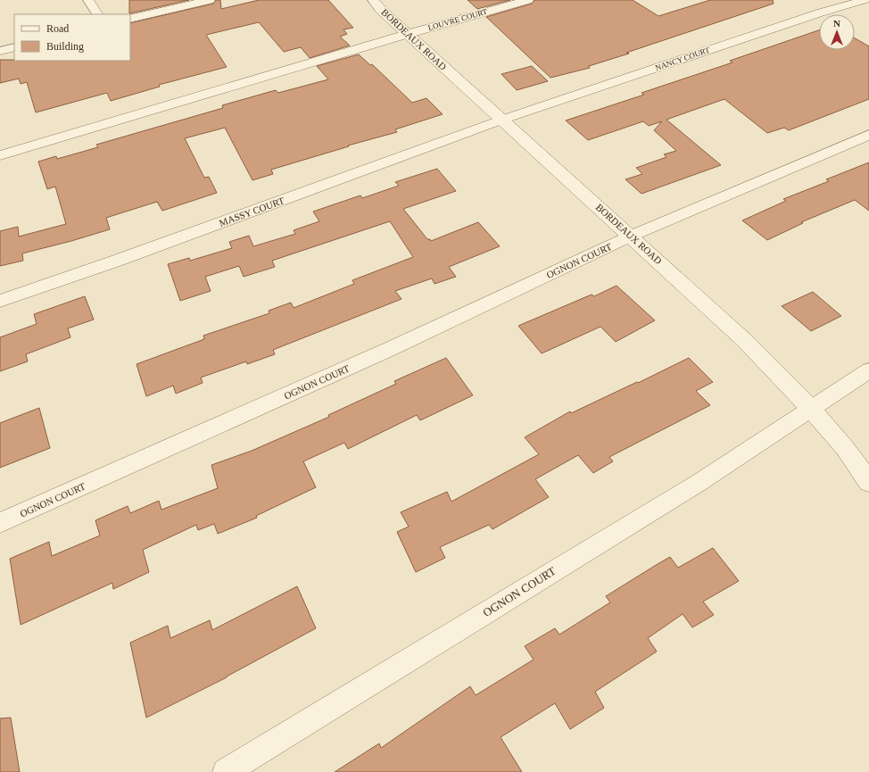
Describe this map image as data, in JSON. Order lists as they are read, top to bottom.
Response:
{
  "streets": {
    "street": [
      "LOUVRE COURT",
      "BORDEAUX ROAD",
      "NANCY COURT",
      "MASSY COURT",
      "OGNON COURT"
    ]
  },
  "crossings": [
    ["LOUVRE COURT", "BORDEAUX ROAD"],
    ["BORDEAUX ROAD", "NANCY COURT"],
    ["BORDEAUX ROAD", "MASSY COURT"],
    ["BORDEAUX ROAD", "OGNON COURT"],
    ["NANCY COURT", "MASSY COURT"]
  ],
  "legend": ["Road", "Building"],
  "north": "top"
}
